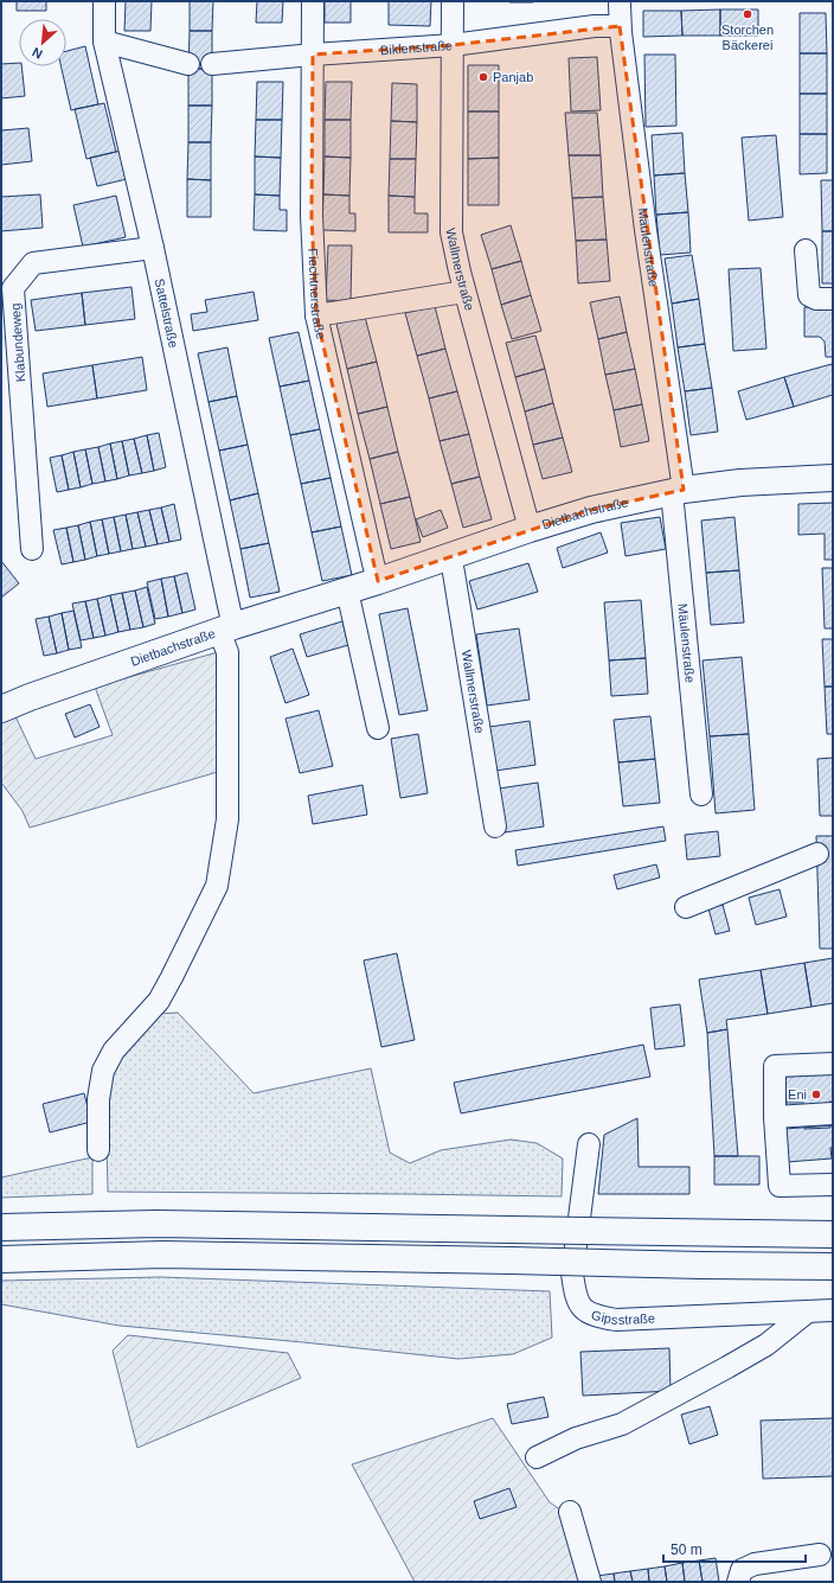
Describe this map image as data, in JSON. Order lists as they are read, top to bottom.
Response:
{
  "streets": {
    "main road": ["Dietbachstraße"],
    "street": [
      "Biklenstraße",
      "Mäulenstraße",
      "Wallmerstraße",
      "Fiechtnerstraße",
      "Sattelstraße",
      "Klabundeweg",
      "Gipsstraße"
    ]
  },
  "crossings": [
    ["Biklenstraße", "Mäulenstraße"],
    ["Biklenstraße", "Wallmerstraße"],
    ["Biklenstraße", "Fiechtnerstraße"],
    ["Mäulenstraße", "Dietbachstraße"],
    ["Wallmerstraße", "Dietbachstraße"],
    ["Fiechtnerstraße", "Dietbachstraße"],
    ["Sattelstraße", "Klabundeweg"],
    ["Sattelstraße", "Dietbachstraße"]
  ],
  "places": ["Storchen Bäckerei", "Panjab", "Eni"],
  "scale_bar": "50 m",
  "north": "bottom left"
}
